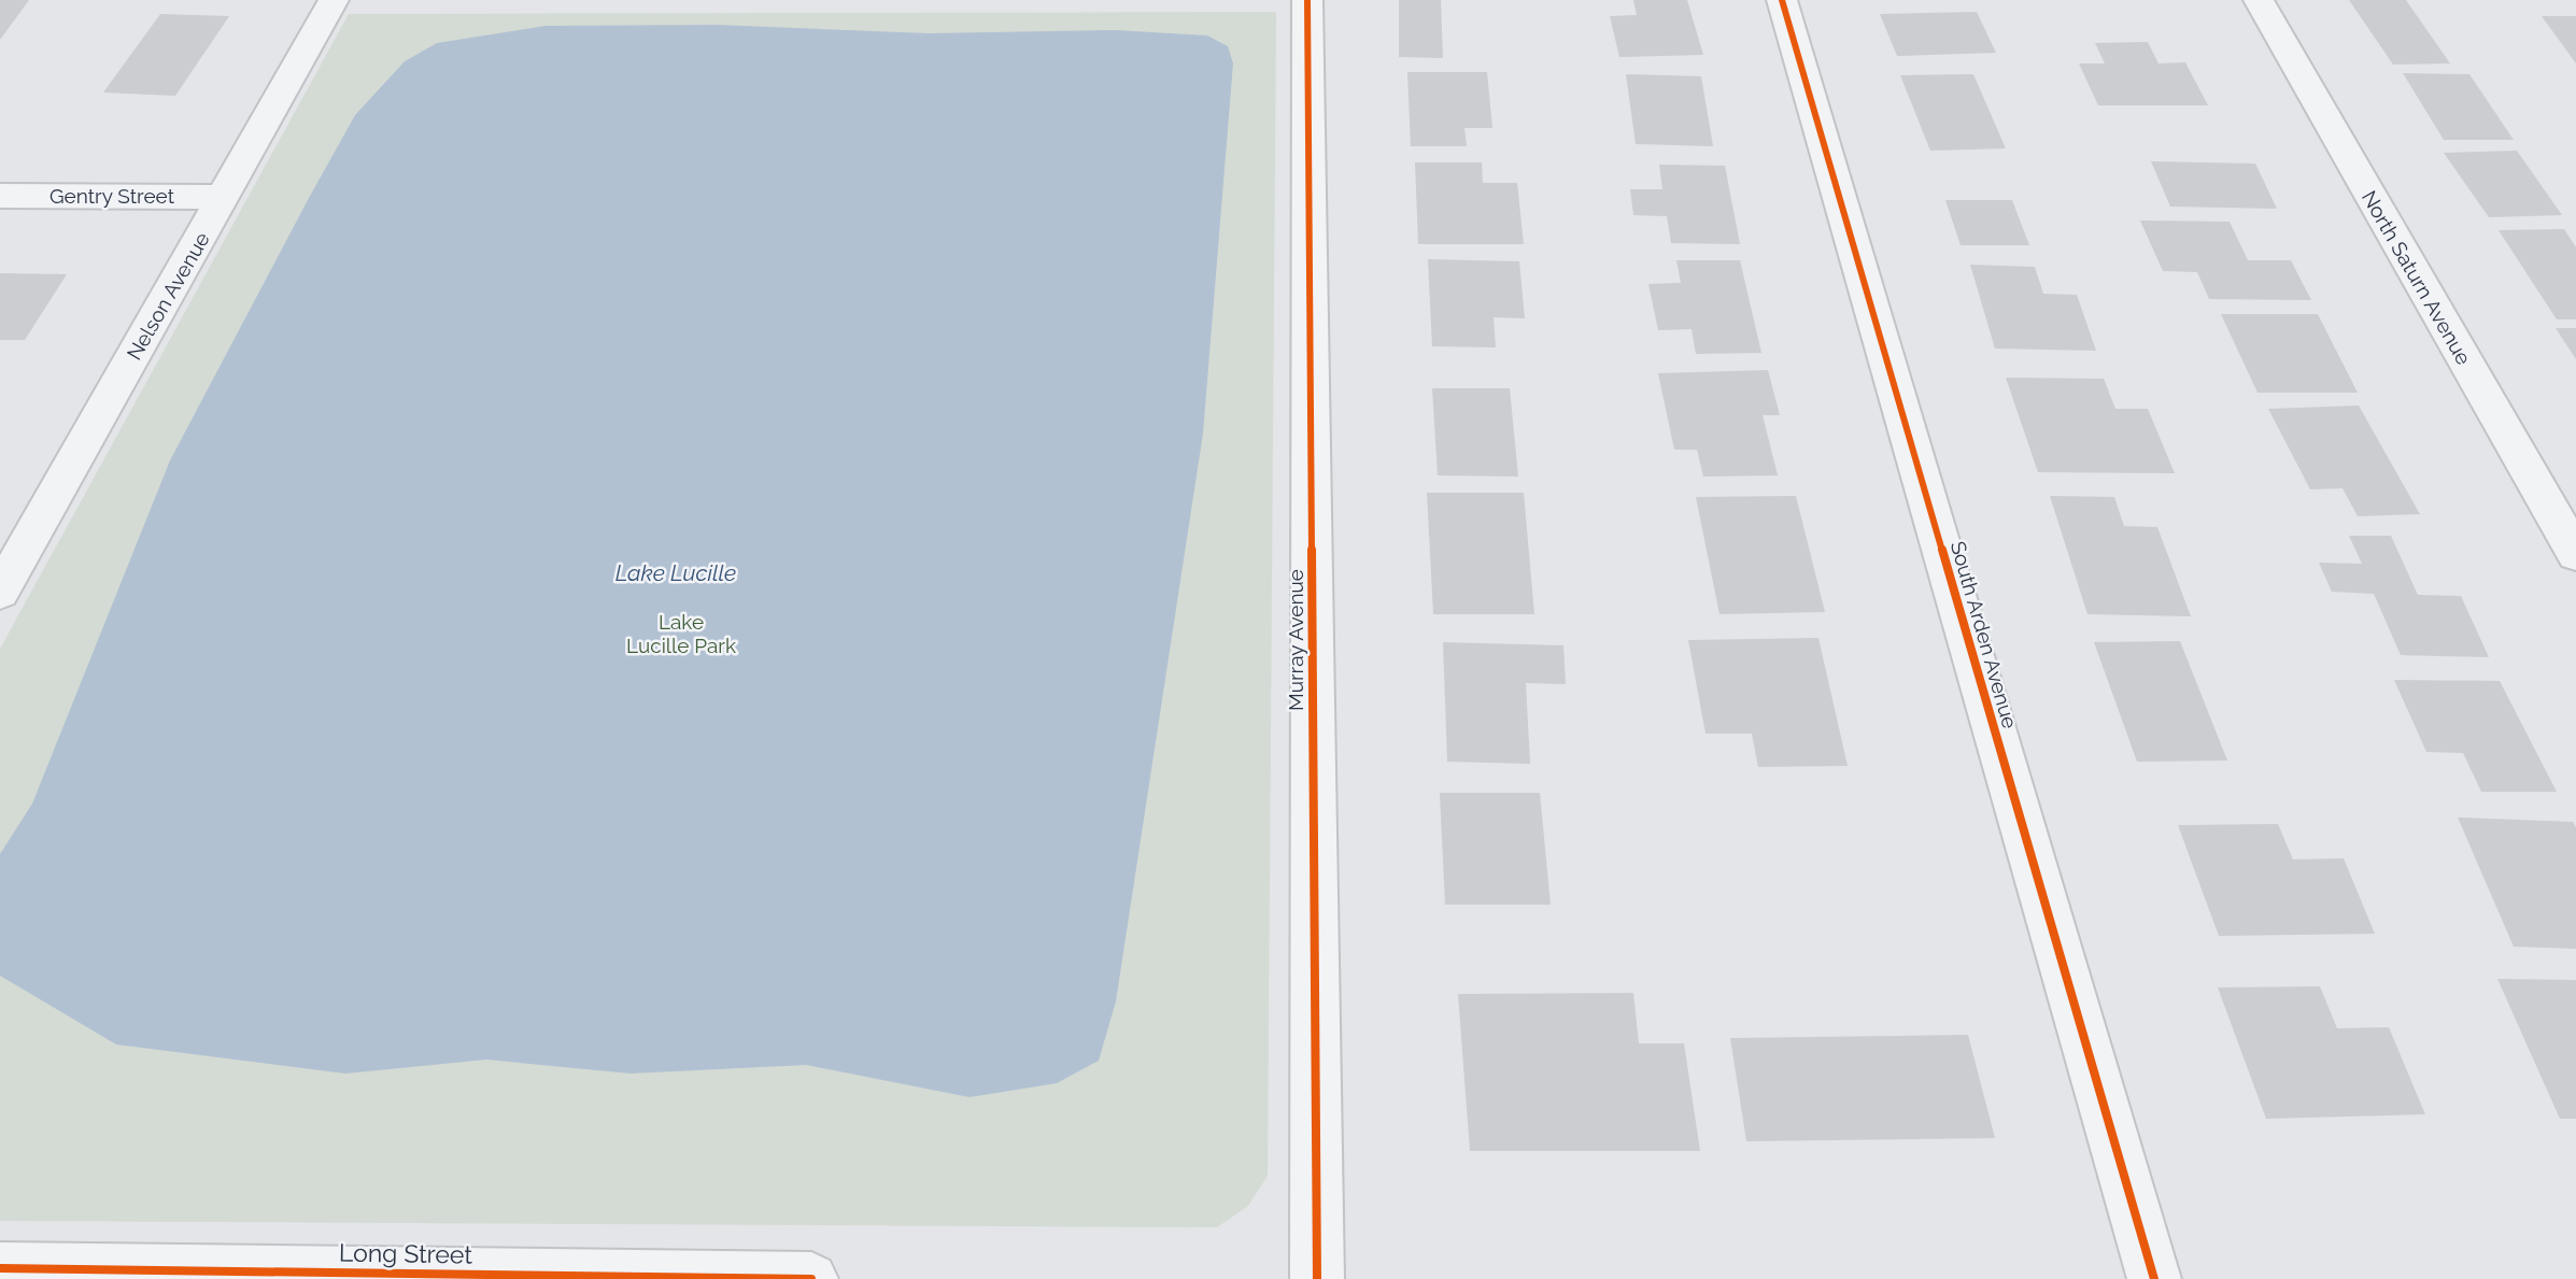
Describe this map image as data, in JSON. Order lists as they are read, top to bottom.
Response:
{
  "streets": {
    "street": [
      "Gentry Street",
      "North Saturn Avenue",
      "Nelson Avenue",
      "South Arden Avenue",
      "Murray Avenue",
      "Long Street"
    ]
  },
  "crossings": [
    ["Gentry Street", "Nelson Avenue"]
  ],
  "water": ["Lake Lucille"],
  "parks": ["Lake Lucille Park"]
}
